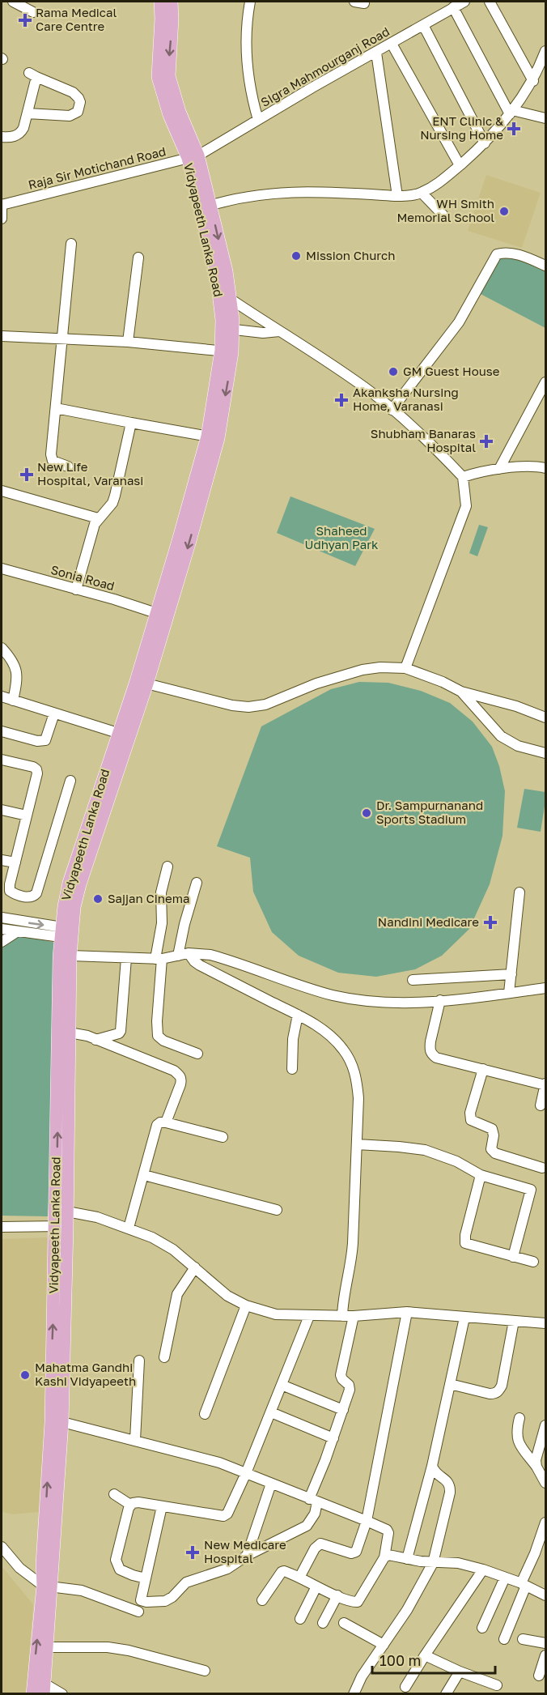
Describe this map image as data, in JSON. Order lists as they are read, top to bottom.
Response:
{
  "streets": {
    "main road": ["Vidyapeeth Lanka Road"],
    "street": ["SIgra Mahmourganj Road", "Raja Sir Motichand Road", "Sonia Road"]
  },
  "crossings": [
    ["SIgra Mahmourganj Road", "Raja Sir Motichand Road"],
    ["SIgra Mahmourganj Road", "Vidyapeeth Lanka Road"],
    ["Raja Sir Motichand Road", "Vidyapeeth Lanka Road"],
    ["Vidyapeeth Lanka Road", "Sonia Road"]
  ],
  "parks": ["Shaheed Udhyan Park"],
  "places": {
    "health": [
      "Rama Medical Care Centre",
      "ENT Clinic & Nursing Home",
      "Akanksha Nursing Home, Varanasi",
      "Shubham Banaras Hospital",
      "New Life Hospital, Varanasi",
      "Nandini Medicare",
      "New Medicare Hospital"
    ],
    "other": [
      "WH Smith Memorial School",
      "Mission Church",
      "GM Guest House",
      "Dr. Sampurnanand Sports Stadium",
      "Sajjan Cinema",
      "Mahatma Gandhi Kashi Vidyapeeth"
    ]
  },
  "scale_bar": "100 m"
}
